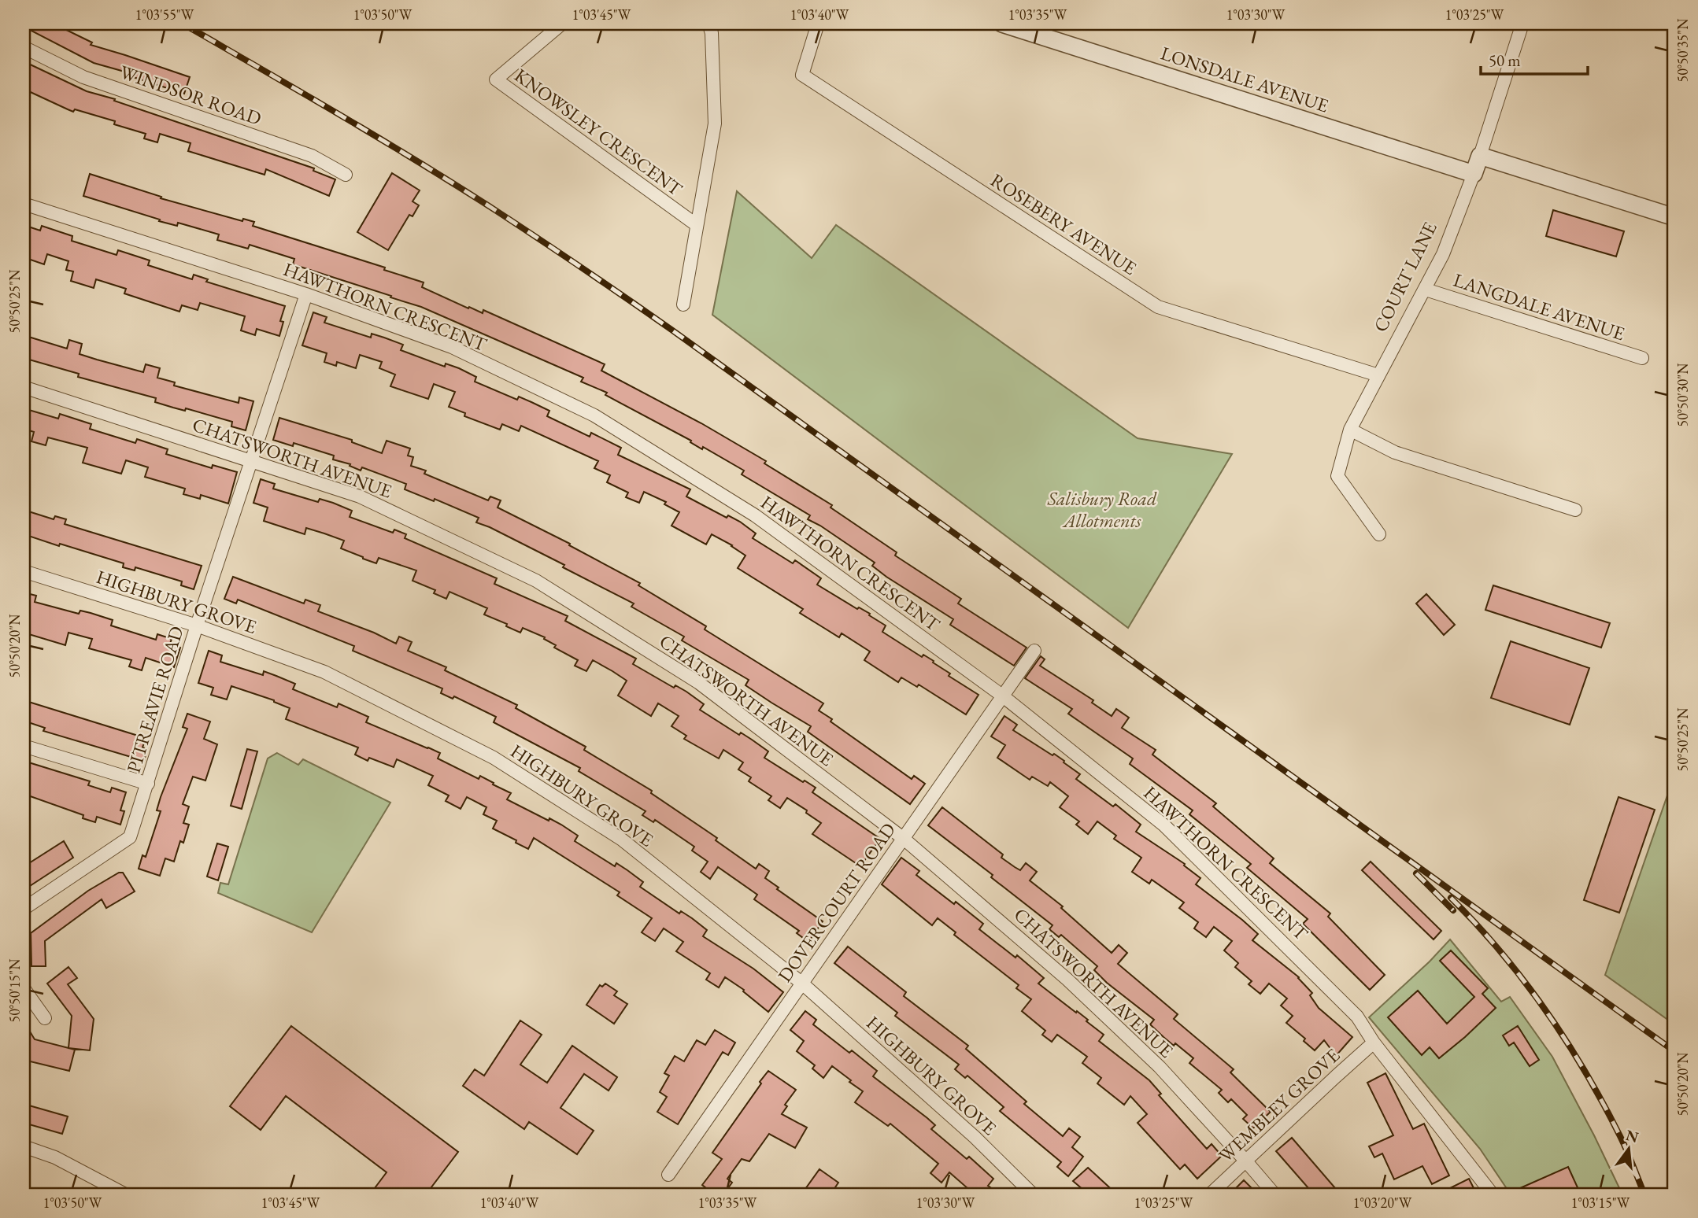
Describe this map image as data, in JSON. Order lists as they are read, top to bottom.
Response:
{
  "streets": {
    "street": [
      "LONSDALE AVENUE",
      "WINDSOR ROAD",
      "KNOWSLEY CRESCENT",
      "ROSEBERY AVENUE",
      "COURT LANE",
      "HAWTHORN CRESCENT",
      "LANGDALE AVENUE",
      "CHATSWORTH AVENUE",
      "HIGHBURY GROVE",
      "PITREAVIE ROAD",
      "DOVERCOURT ROAD",
      "WEMBLEY GROVE"
    ]
  },
  "crossings": [
    ["LONSDALE AVENUE", "COURT LANE"],
    ["ROSEBERY AVENUE", "COURT LANE"],
    ["COURT LANE", "LANGDALE AVENUE"],
    ["HAWTHORN CRESCENT", "PITREAVIE ROAD"],
    ["HAWTHORN CRESCENT", "DOVERCOURT ROAD"],
    ["HAWTHORN CRESCENT", "WEMBLEY GROVE"],
    ["CHATSWORTH AVENUE", "PITREAVIE ROAD"],
    ["CHATSWORTH AVENUE", "DOVERCOURT ROAD"],
    ["CHATSWORTH AVENUE", "WEMBLEY GROVE"],
    ["HIGHBURY GROVE", "PITREAVIE ROAD"],
    ["HIGHBURY GROVE", "DOVERCOURT ROAD"]
  ],
  "parks": ["Salisbury Road Allotments"],
  "scale_bar": "50 m",
  "north": "top",
  "coordinates": [
    "1°03'55\"W",
    "1°03'50\"W",
    "1°03'45\"W",
    "1°03'40\"W",
    "1°03'35\"W",
    "1°03'30\"W",
    "1°03'25\"W",
    "50°50'35\"N",
    "50°50'25\"N",
    "50°50'30\"N",
    "50°50'20\"N",
    "50°50'15\"N",
    "1°03'20\"W",
    "1°03'15\"W"
  ]
}
